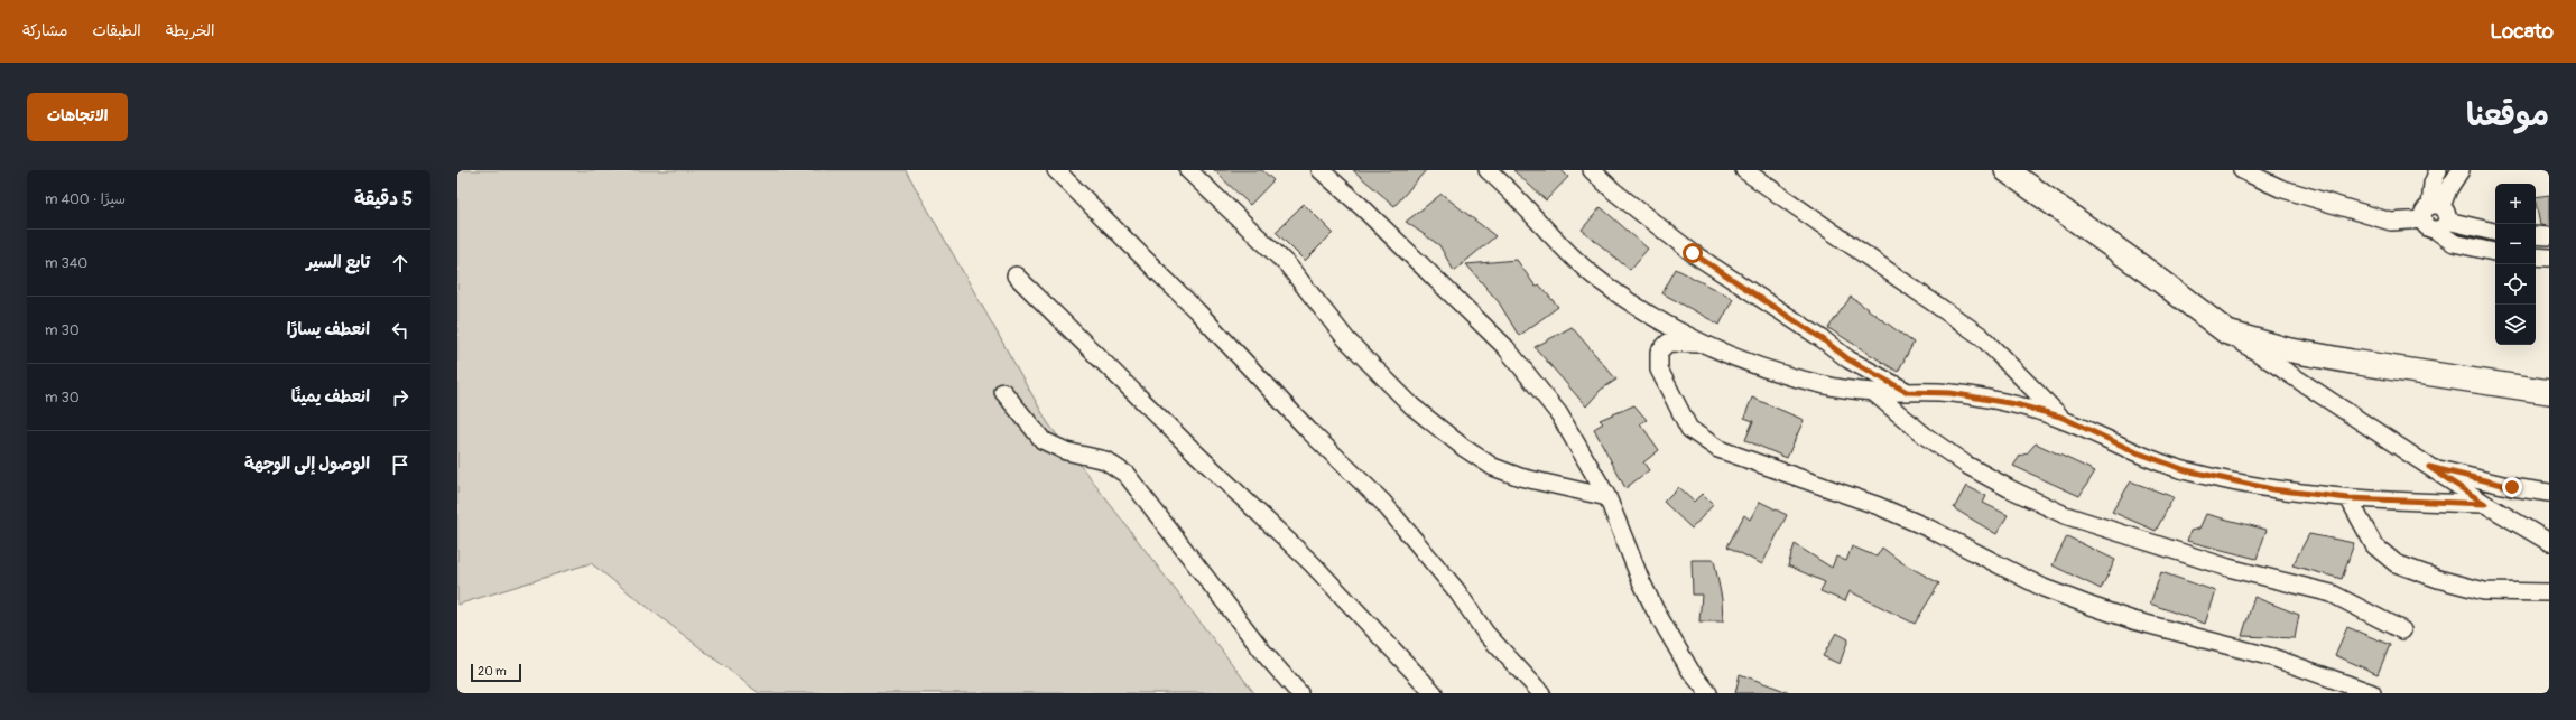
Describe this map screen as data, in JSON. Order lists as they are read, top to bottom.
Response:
{
  "scale_bar": "20 m",
  "page": {
    "header": "Locato",
    "nav": ["الخريطة", "الطبقات", "مشاركة"],
    "title": "موقعنا",
    "buttons": "الاتجاهات",
    "heading": ["5 دقيقة", "سيرًا · 400 m"],
    "map_buttons": ["+", "−"],
    "list": [
      ["تابع السير", "340 m"],
      ["انعطف يسارًا", "30 m"],
      ["انعطف يمينًا", "30 m"],
      "الوصول إلى الوجهة"
    ],
    "scale": "20 m"
  }
}
